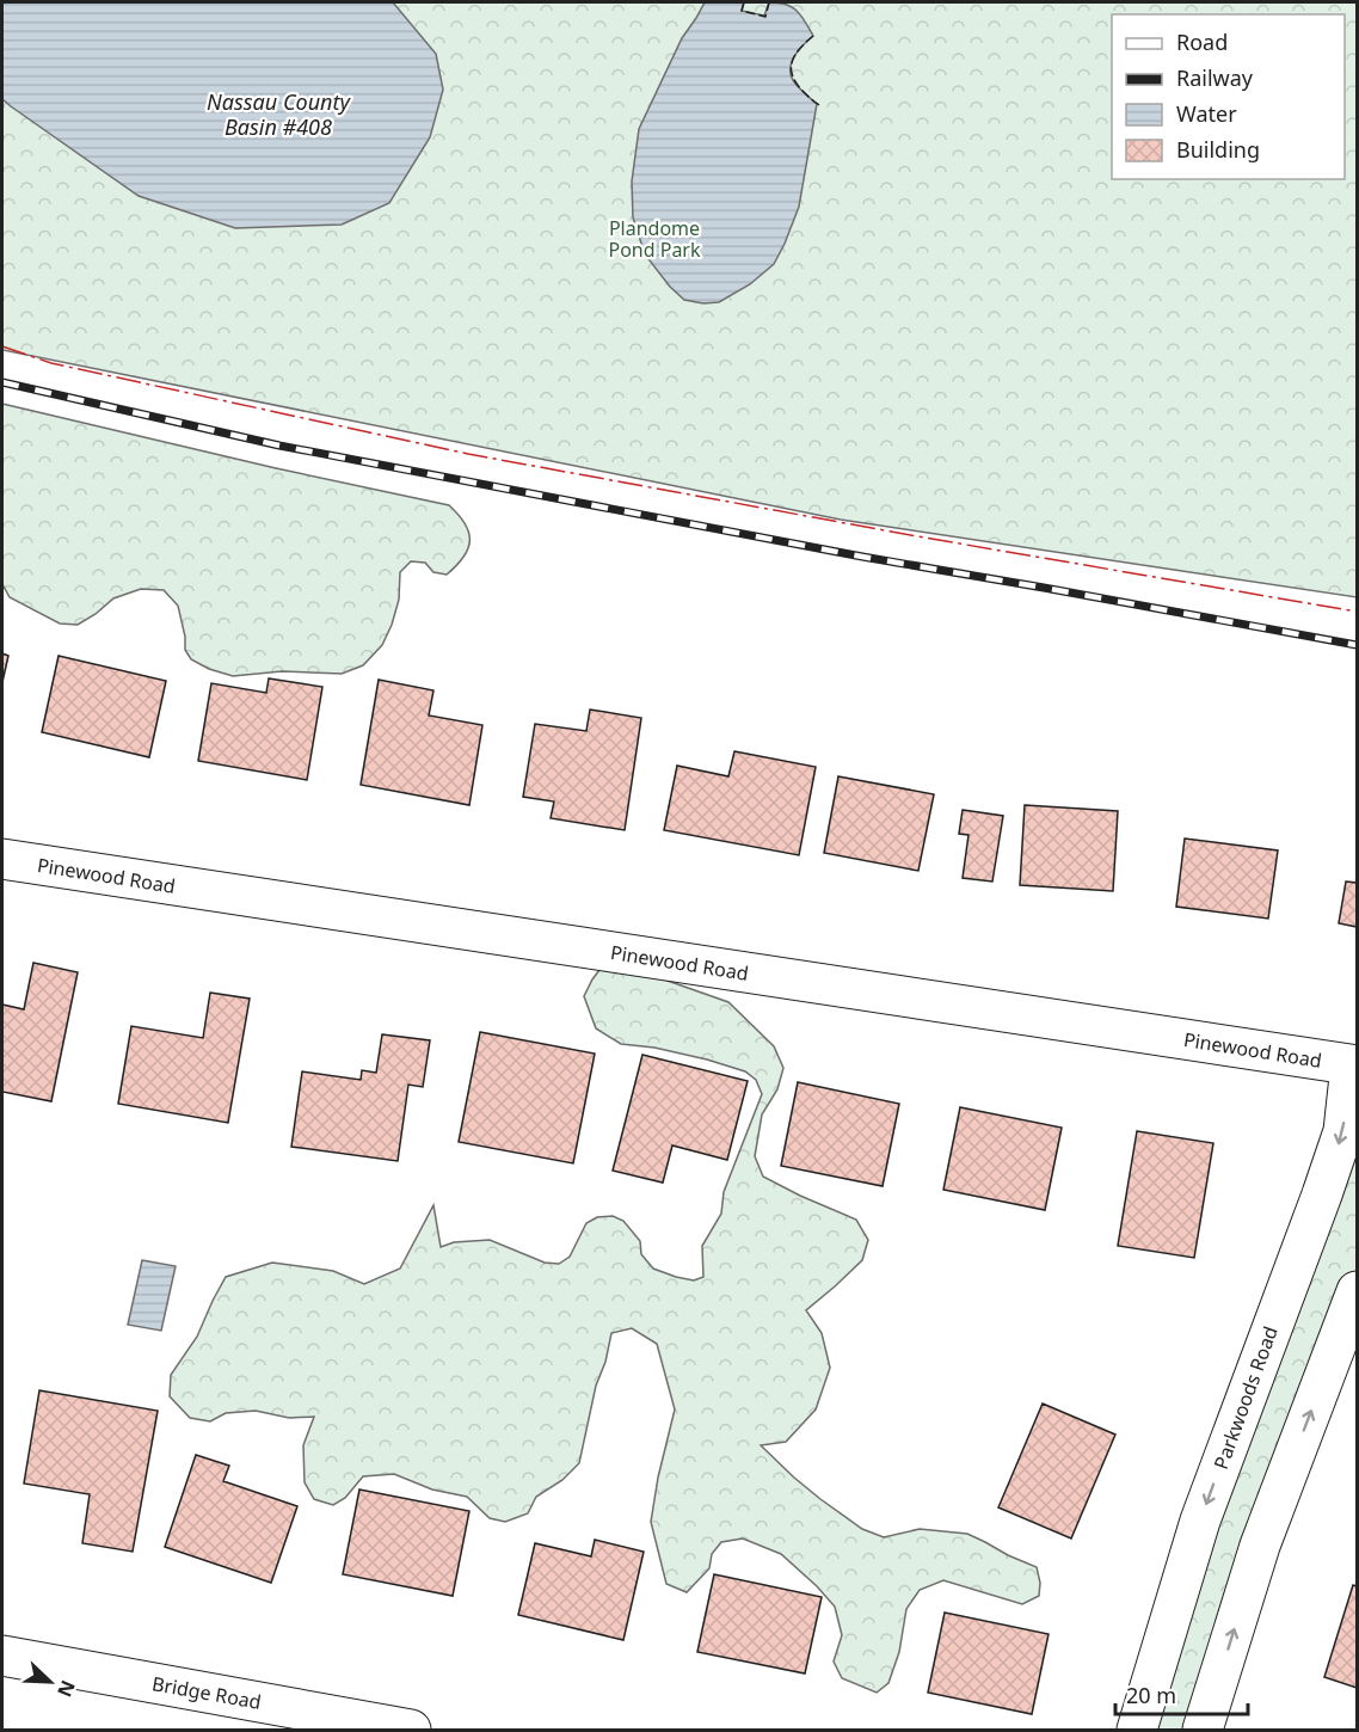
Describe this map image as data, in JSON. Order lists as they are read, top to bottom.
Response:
{
  "streets": {
    "street": ["Pinewood Road", "Parkwoods Road", "Bridge Road"]
  },
  "crossings": [
    ["Pinewood Road", "Parkwoods Road"]
  ],
  "water": ["Nassau County Basin #408"],
  "parks": ["Plandome Pond Park"],
  "legend": [
    "Road",
    "Railway",
    "Water",
    "Building"
  ],
  "scale_bar": "20 m",
  "north": "bottom right"
}
